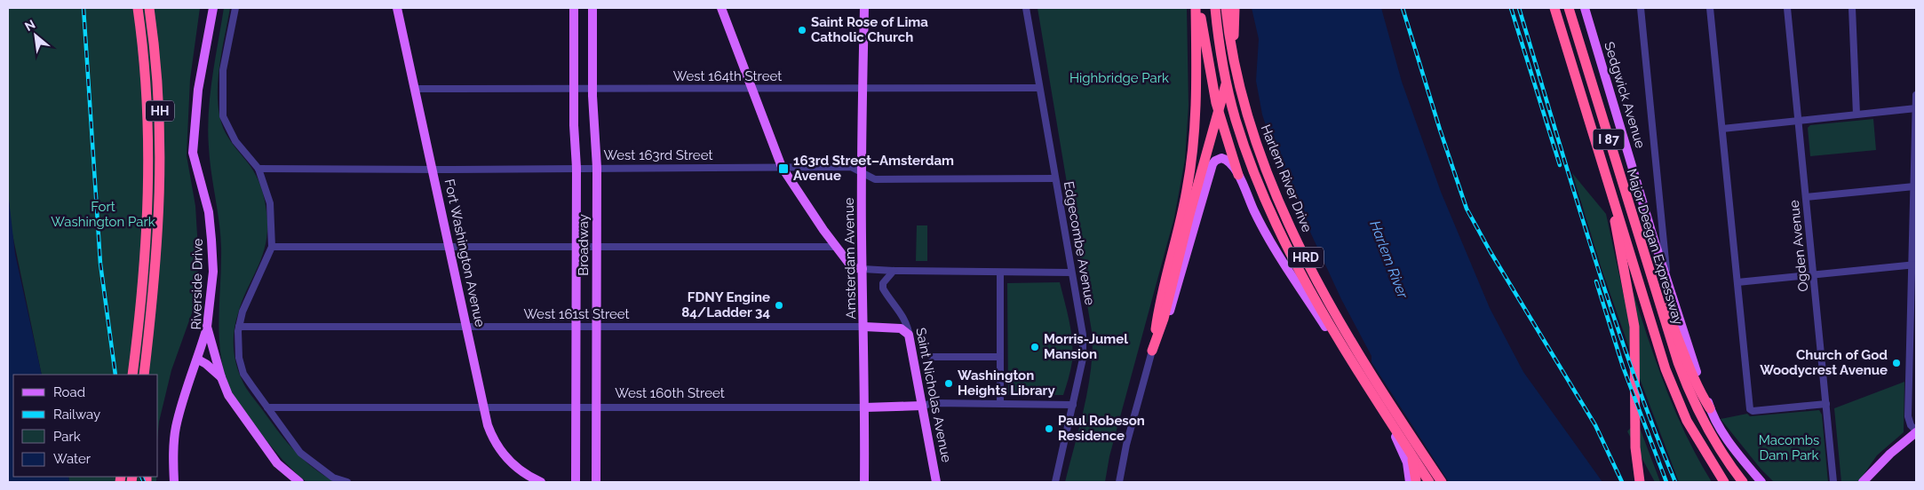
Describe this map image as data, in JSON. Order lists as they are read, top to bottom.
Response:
{
  "streets": {
    "highway": [
      "HH",
      "I 87",
      "Harlem River Drive",
      "Major Deegan Expressway",
      "HRD"
    ],
    "main road": [
      "Sedgwick Avenue",
      "Broadway",
      "Fort Washington Avenue",
      "Amsterdam Avenue",
      "Riverside Drive",
      "West 161st Street",
      "West 160th Street",
      "Saint Nicholas Avenue"
    ],
    "street": [
      "West 164th Street",
      "West 163rd Street",
      "Edgecombe Avenue",
      "Ogden Avenue"
    ]
  },
  "crossings": [
    ["West 164th Street", "Edgecombe Avenue"],
    ["West 164th Street", "Broadway"],
    ["West 164th Street", "Fort Washington Avenue"],
    ["West 164th Street", "Amsterdam Avenue"],
    ["West 163rd Street", "Edgecombe Avenue"],
    ["West 163rd Street", "Broadway"],
    ["West 163rd Street", "Fort Washington Avenue"],
    ["West 163rd Street", "Amsterdam Avenue"],
    ["Edgecombe Avenue", "West 160th Street"],
    ["Broadway", "West 161st Street"],
    ["Broadway", "West 160th Street"],
    ["Fort Washington Avenue", "West 161st Street"],
    ["Fort Washington Avenue", "West 160th Street"],
    ["Amsterdam Avenue", "West 161st Street"],
    ["Amsterdam Avenue", "West 160th Street"],
    ["West 161st Street", "Saint Nicholas Avenue"],
    ["West 160th Street", "Saint Nicholas Avenue"]
  ],
  "water": ["Harlem River"],
  "parks": ["Highbridge Park", "Fort Washington Park", "Macombs Dam Park"],
  "places": {
    "other": [
      "Saint Rose of Lima Catholic Church",
      "FDNY Engine 84/Ladder 34",
      "Morris-Jumel Mansion",
      "Church of God Woodycrest Avenue",
      "Washington Heights Library",
      "Paul Robeson Residence"
    ],
    "transit": ["163rd Street–Amsterdam Avenue"]
  },
  "legend": [
    "Road",
    "Railway",
    "Park",
    "Water"
  ],
  "north": "top left"
}
